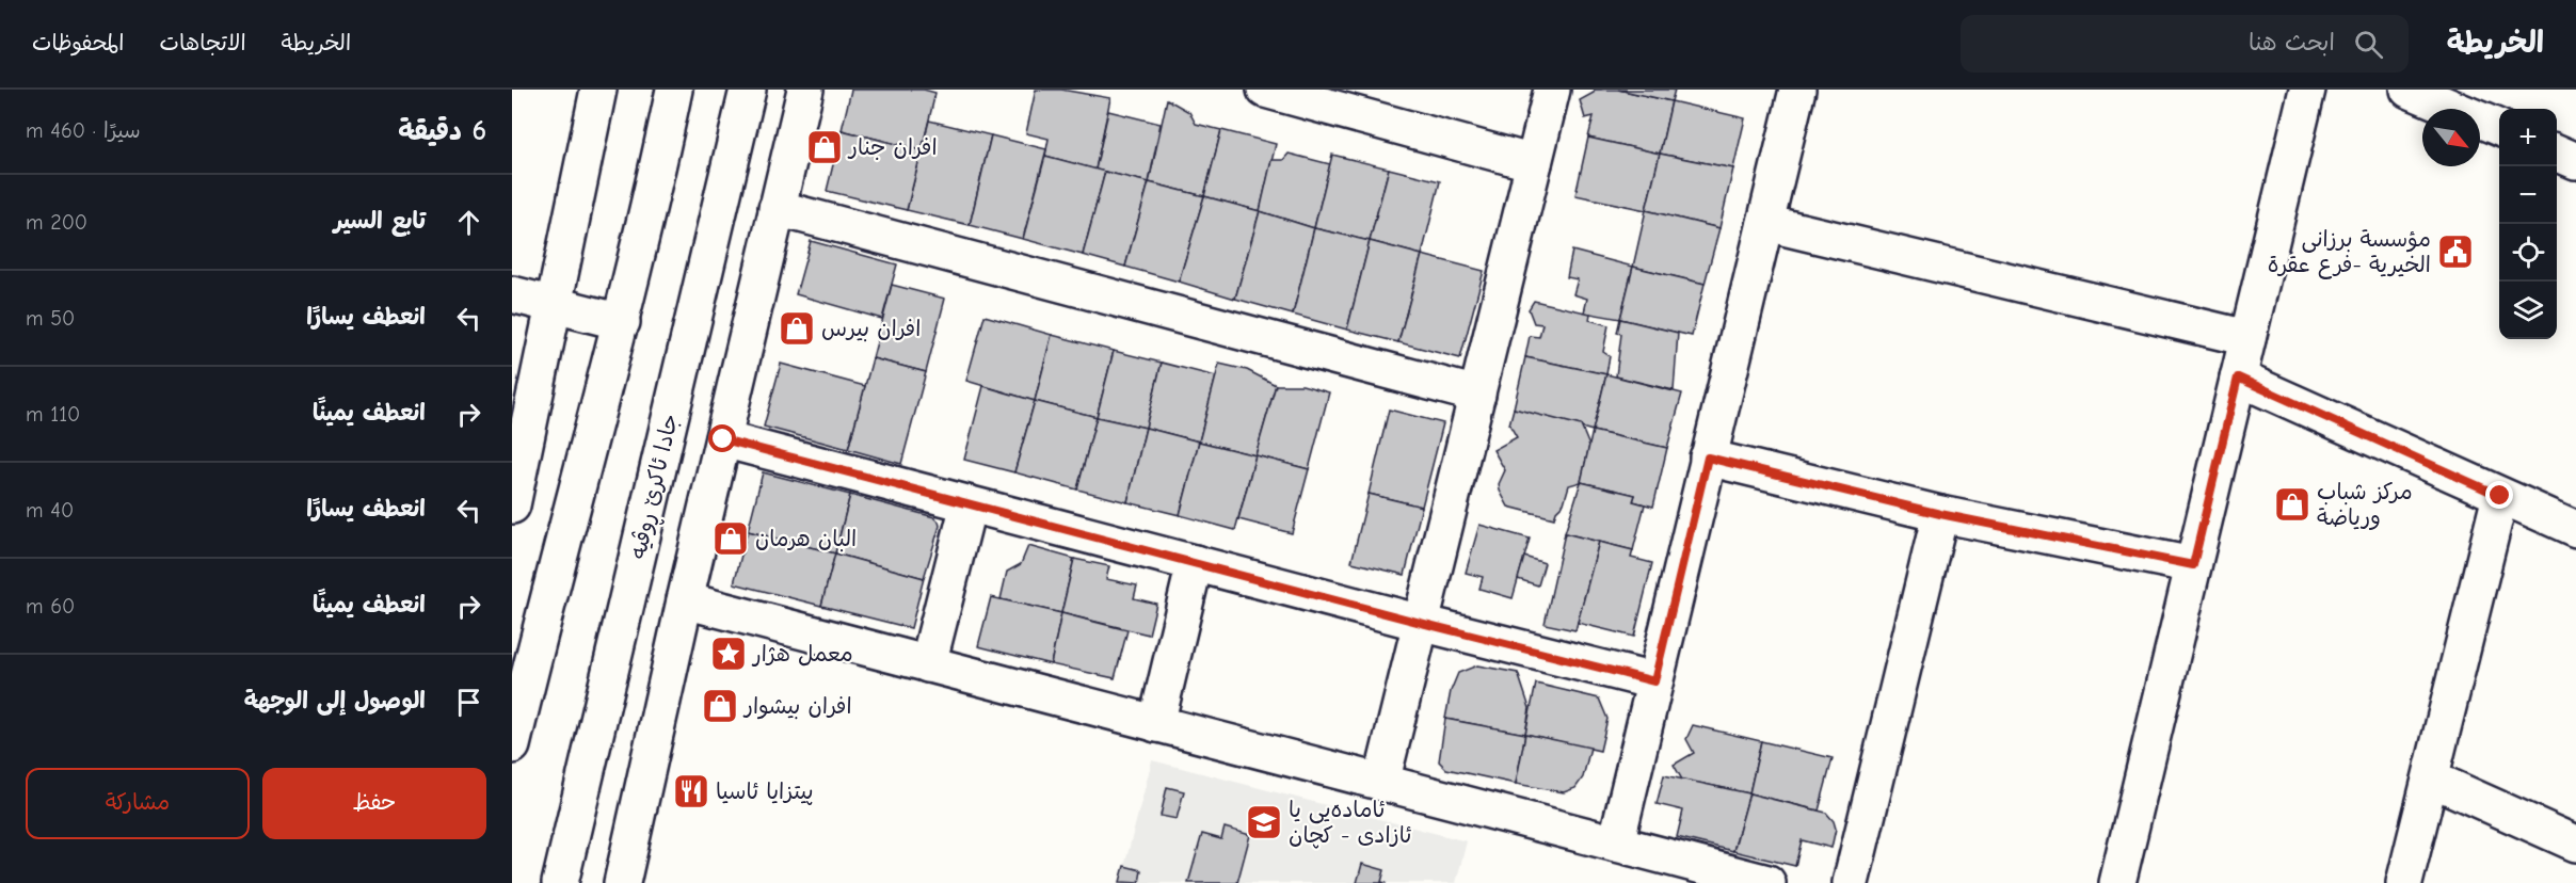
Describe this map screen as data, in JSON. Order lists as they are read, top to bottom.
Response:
{
  "streets": {
    "main road": ["جادا ئاکرێ ڕوڤیە"]
  },
  "places": {
    "shop": [
      "افران جنار",
      "افران بيرس",
      "مركز شباب ورياضة",
      "البان هرمان",
      "افران بيشوار"
    ],
    "public building": ["مؤسسة برزانى الخيرية -فرع عقرة"],
    "place": ["معمل هژار"],
    "restaurant": ["پیتزایا ئاسیا"],
    "school or university": ["ئامادەیی یا ئازادی - کچان"]
  },
  "north": "bottom right",
  "page": {
    "header": "الخريطة",
    "search": "ابحث هنا",
    "nav": ["الخريطة", "الاتجاهات", "المحفوظات"],
    "heading": ["6 دقيقة", "سيرًا · 460 m"],
    "map_buttons": ["+", "−"],
    "list": [
      ["تابع السير", "200 m"],
      ["انعطف يسارًا", "50 m"],
      ["انعطف يمينًا", "110 m"],
      ["انعطف يسارًا", "40 m"],
      ["انعطف يمينًا", "60 m"],
      "الوصول إلى الوجهة"
    ],
    "buttons": ["حفظ", "مشاركة"]
  }
}
